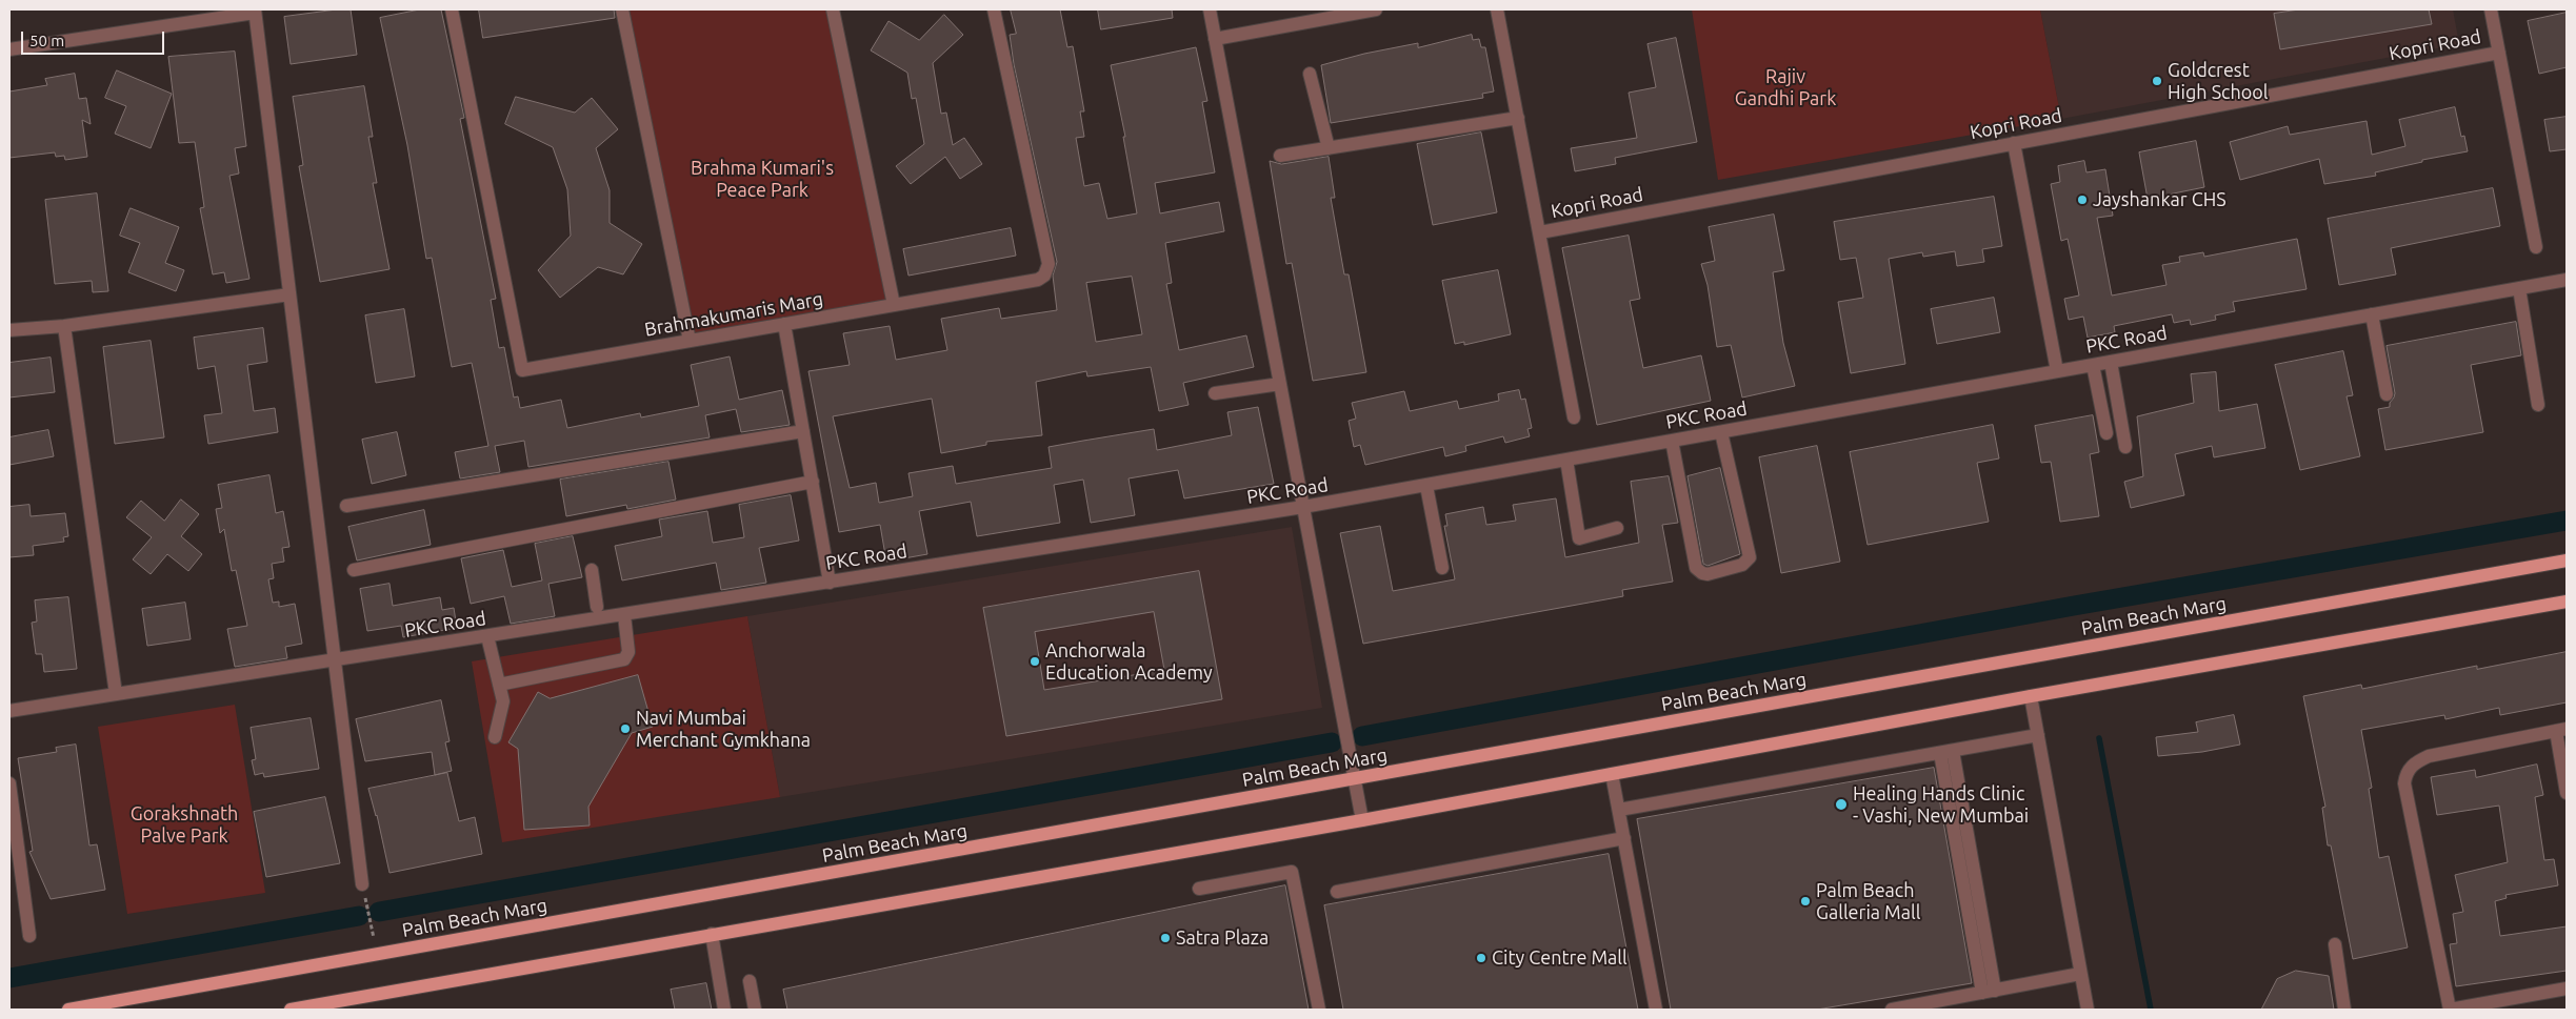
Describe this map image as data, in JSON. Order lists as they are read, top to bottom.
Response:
{
  "streets": {
    "main road": ["Palm Beach Marg"],
    "street": ["Kopri Road", "Brahmakumaris Marg", "PKC Road"]
  },
  "parks": ["Rajiv Gandhi Park", "Brahma Kumari's Peace Park", "Gorakshnath Palve Park"],
  "places": [
    "Goldcrest High School",
    "Jayshankar CHS",
    "Anchorwala Education Academy",
    "Navi Mumbai Merchant Gymkhana",
    "Healing Hands Clinic - Vashi, New Mumbai",
    "Palm Beach Galleria Mall",
    "Satra Plaza",
    "City Centre Mall"
  ],
  "scale_bar": "50 m"
}
